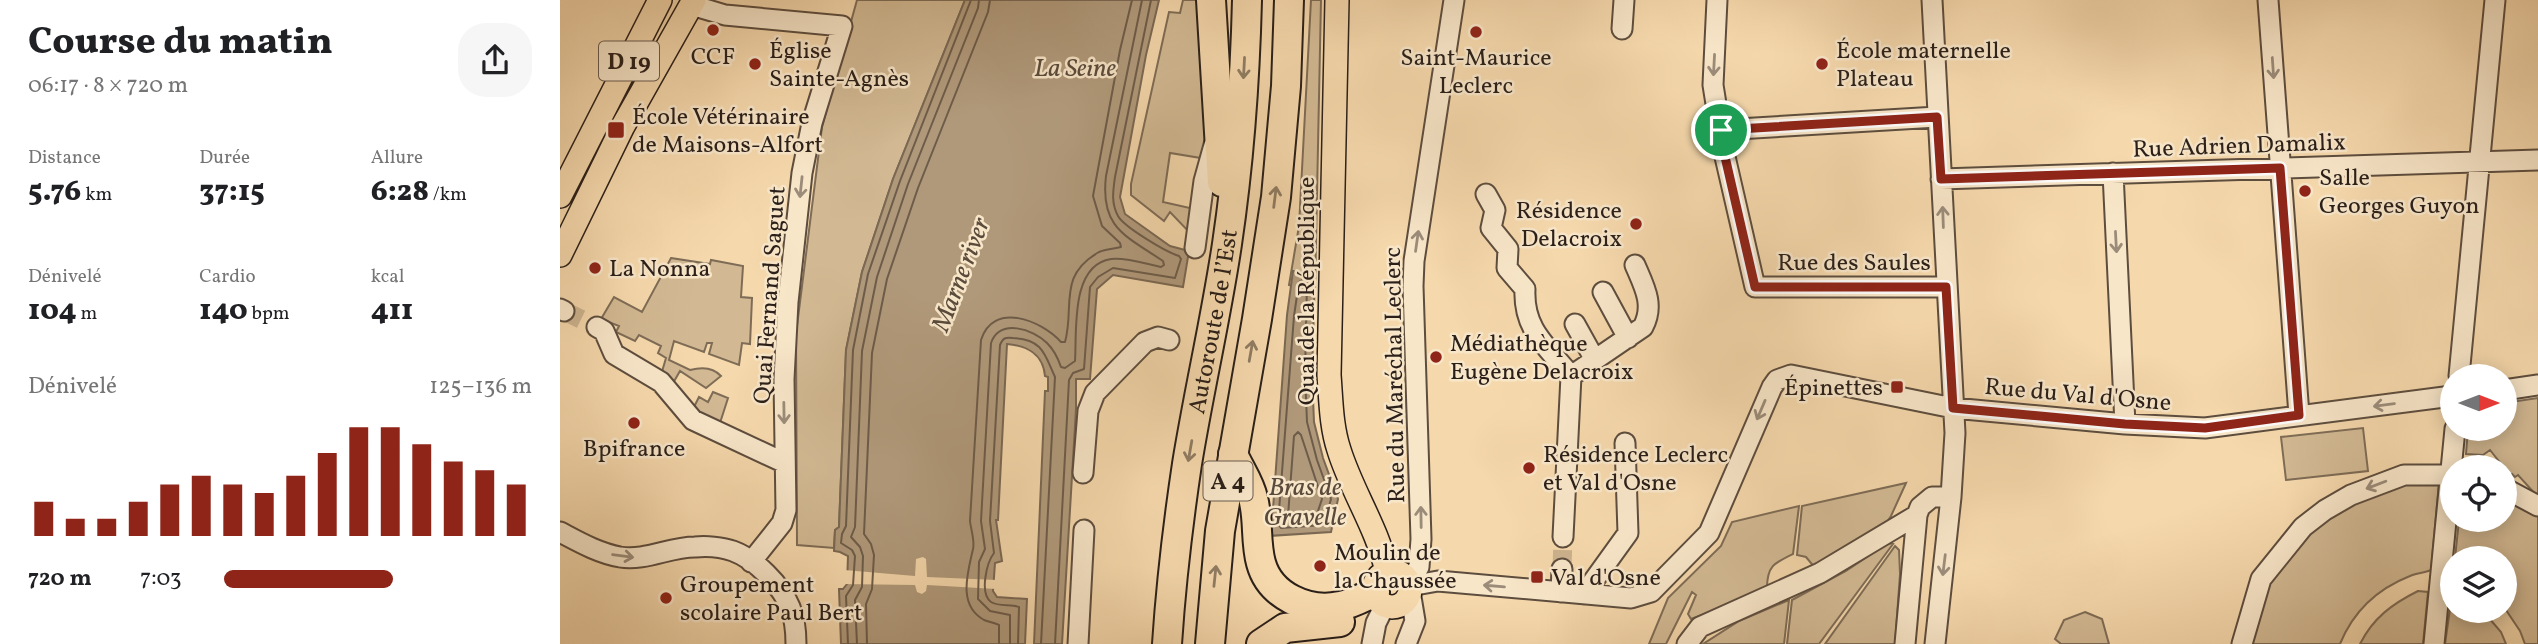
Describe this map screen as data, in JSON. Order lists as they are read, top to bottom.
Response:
{
  "streets": {
    "highway": ["Autoroute de l’Est", "A 4"],
    "main road": ["D 19", "Quai de la République"],
    "street": [
      "Rue Adrien Damalix",
      "Rue des Saules",
      "Quai Fernand Saguet",
      "Rue du Maréchal Leclerc",
      "Rue du Val d'Osne"
    ]
  },
  "crossings": [
    ["D 19", "Quai Fernand Saguet"],
    ["Rue du Maréchal Leclerc", "Rue du Val d'Osne"]
  ],
  "water": ["La Seine", "Marne river", "Bras de Gravelle"],
  "places": {
    "other": [
      "CCF",
      "Saint-Maurice Leclerc",
      "Église Sainte-Agnès",
      "École maternelle Plateau",
      "Salle Georges Guyon",
      "Résidence Delacroix",
      "La Nonna",
      "Médiathèque Eugène Delacroix",
      "Bpifrance",
      "Résidence Leclerc et Val d'Osne",
      "Moulin de la Chaussée",
      "Groupement scolaire Paul Bert"
    ],
    "transit": ["École Vétérinaire de Maisons-Alfort", "Épinettes", "Val d'Osne"]
  },
  "north": "right",
  "page": {
    "heading": ["Course du matin", "06:17 · 8 × 720 m"],
    "stats": [
      ["Distance", "5.76 km"],
      ["Durée", "37:15"],
      ["Allure", "6:28 /km"],
      ["Dénivelé", "104 m"],
      ["Cardio", "140 bpm"],
      ["kcal", "411"]
    ],
    "chart": ["Dénivelé", "125–136 m"],
    "list": [
      {
        "name": "720 m",
        "note": "7:03"
      }
    ]
  }
}
